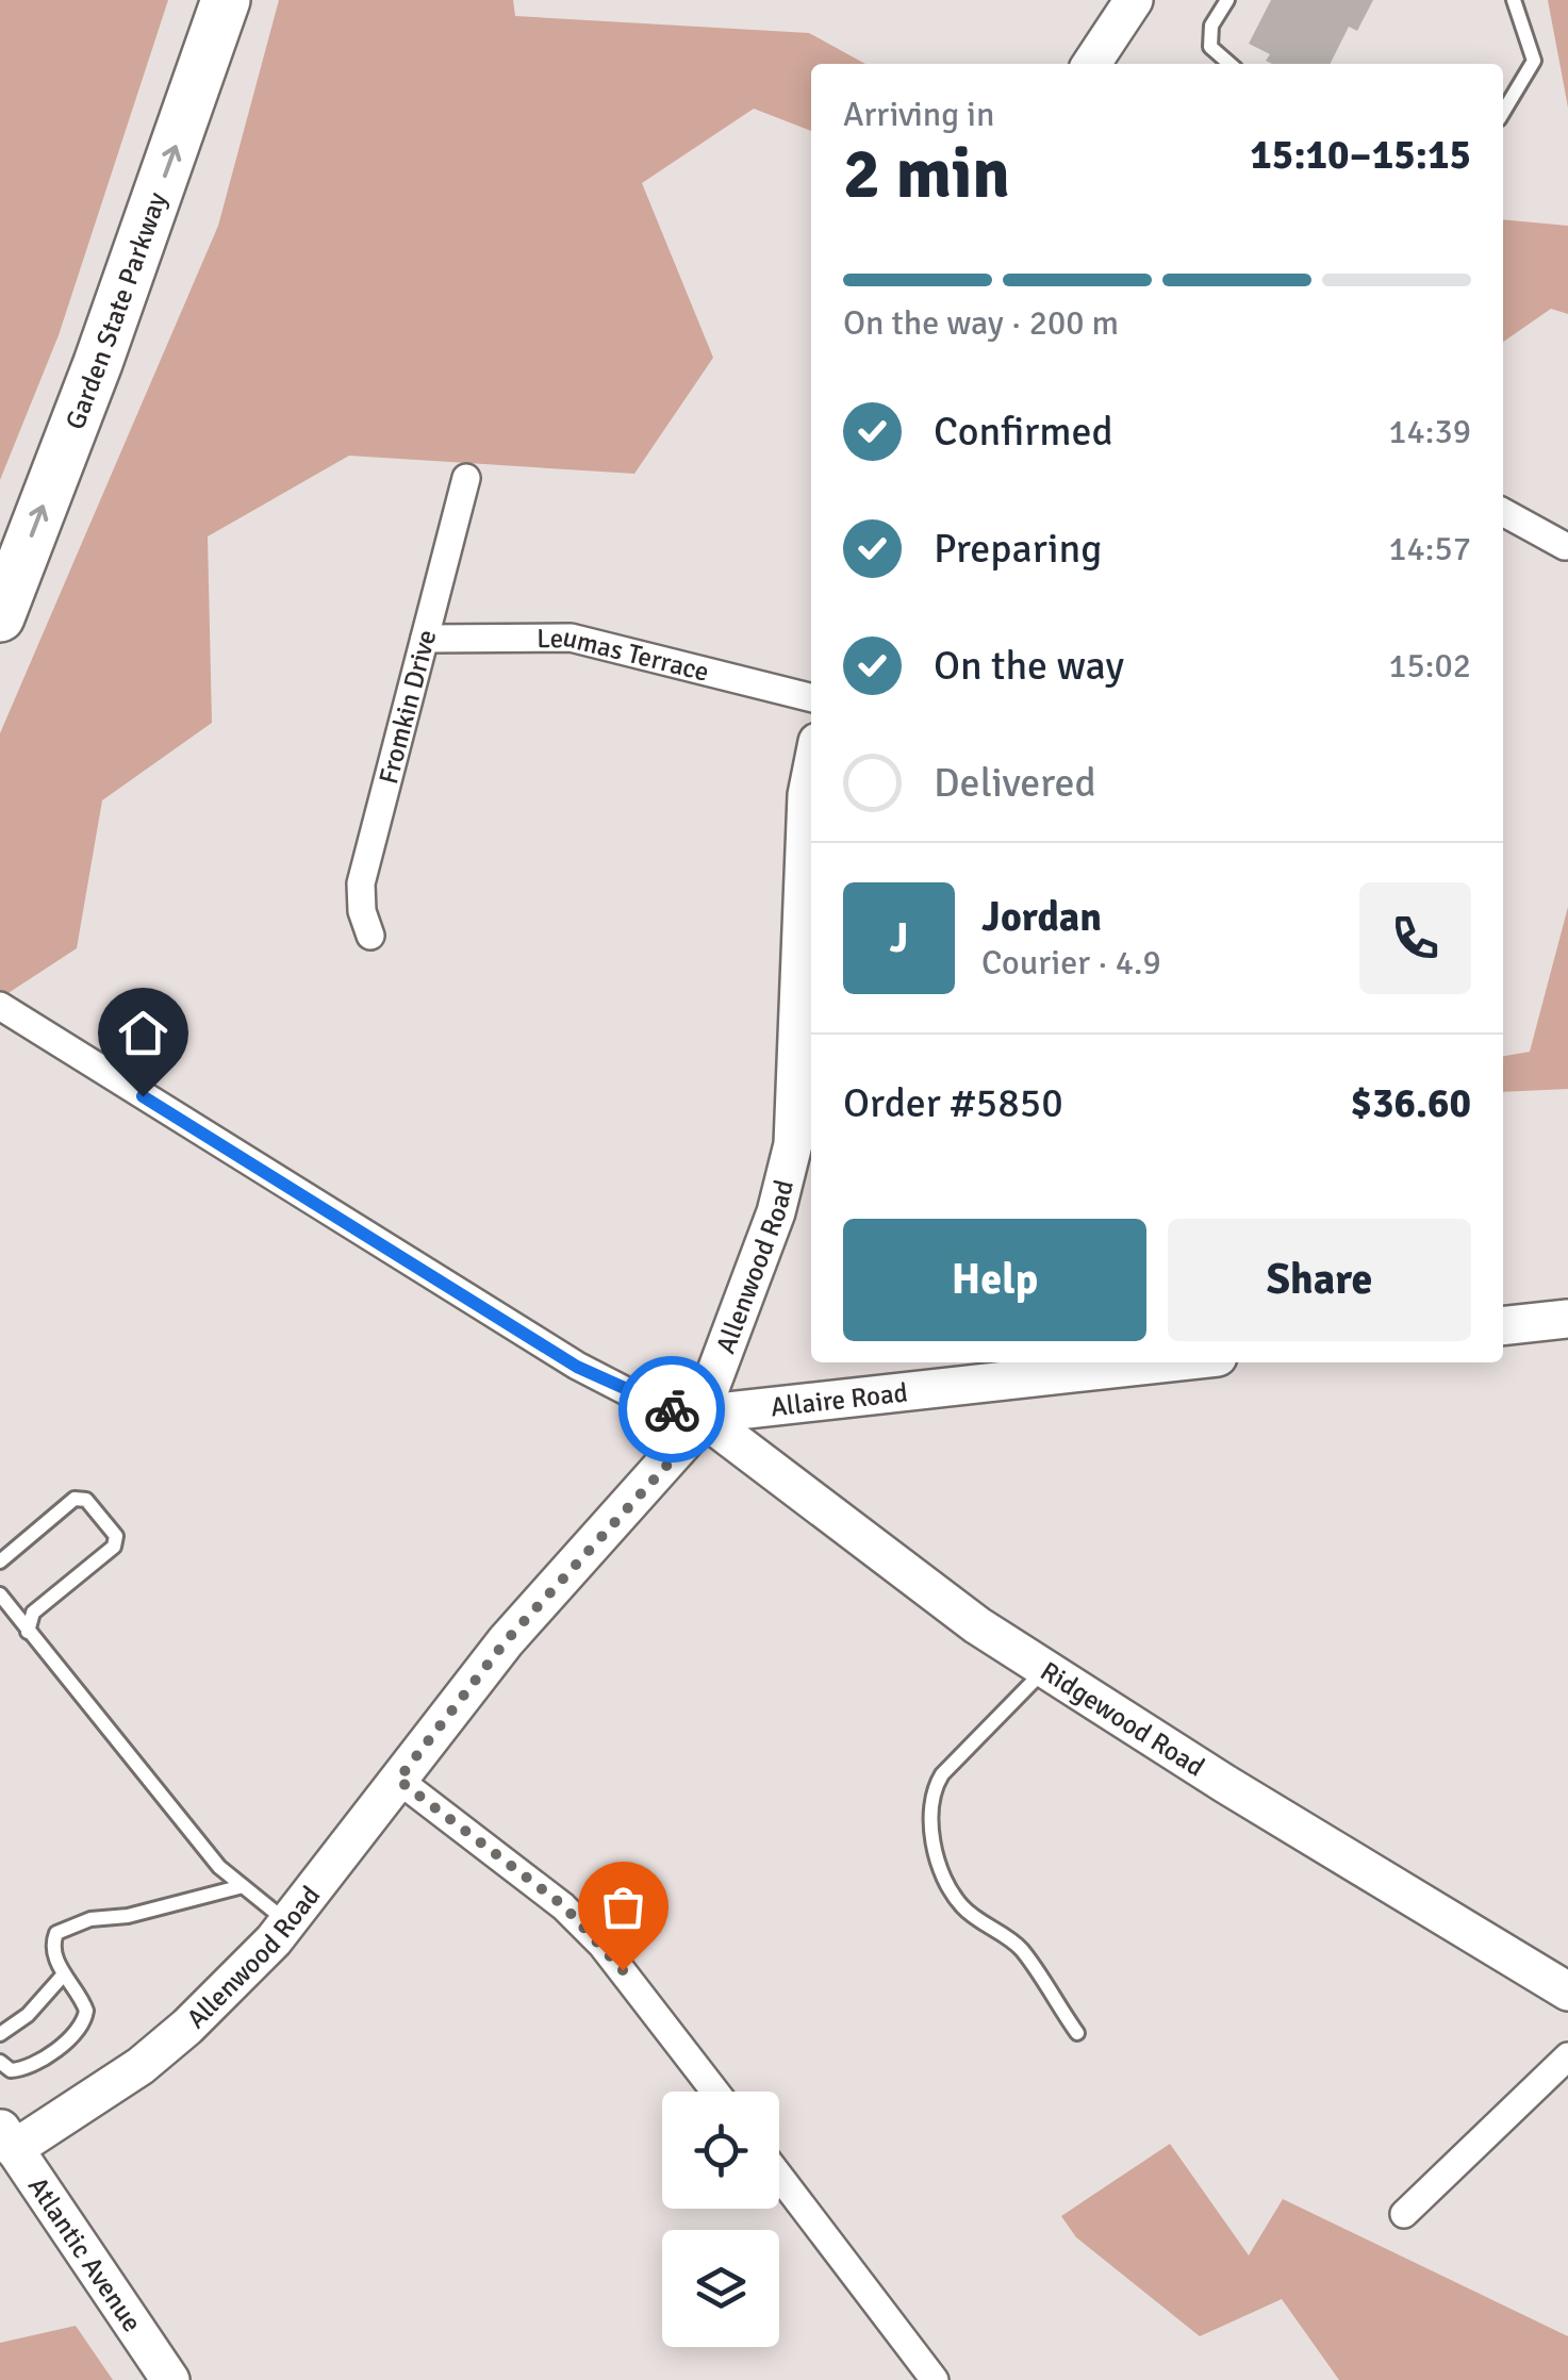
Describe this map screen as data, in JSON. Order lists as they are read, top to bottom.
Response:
{
  "streets": {
    "highway": ["Garden State Parkway"],
    "main road": [
      "Allenwood Road",
      "Allaire Road",
      "Ridgewood Road",
      "Atlantic Avenue"
    ],
    "street": ["Leumas Terrace", "Fromkin Drive"]
  },
  "crossings": [
    ["Leumas Terrace", "Fromkin Drive"],
    ["Allenwood Road", "Allaire Road"],
    ["Allenwood Road", "Ridgewood Road"],
    ["Allenwood Road", "Atlantic Avenue"],
    ["Allaire Road", "Ridgewood Road"]
  ],
  "one_way": ["Garden State Parkway"],
  "page": {
    "heading": ["2 min", "Arriving in", "15:10–15:15"],
    "panel": [
      "Jordan",
      "Courier · 4.9",
      "Order #5850",
      "$36.60"
    ],
    "bar": "On the way · 200 m",
    "list": [
      ["Confirmed", "14:39"],
      ["Preparing", "14:57"],
      ["On the way", "15:02"],
      "Delivered"
    ],
    "round": "J",
    "buttons": ["Help", "Share"]
  }
}
